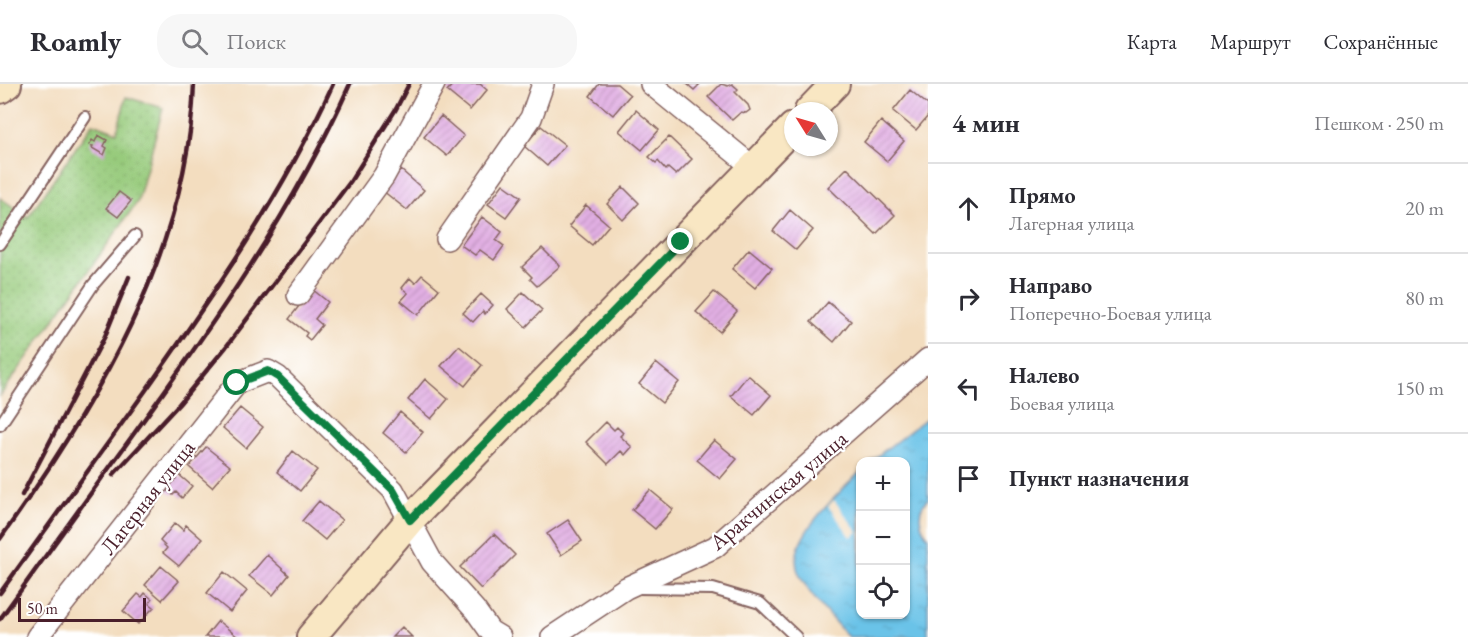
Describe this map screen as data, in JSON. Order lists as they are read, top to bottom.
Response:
{
  "streets": {
    "street": ["Аракчинская улица", "Лагерная улица"]
  },
  "scale_bar": "50 m",
  "north": "top left",
  "page": {
    "header": "Roamly",
    "search": "Поиск",
    "nav": ["Карта", "Маршрут", "Сохранённые"],
    "heading": ["4 мин", "Пешком · 250 m"],
    "list": [
      ["Прямо", "Лагерная улица", "20 m"],
      ["Направо", "Поперечно-Боевая улица", "80 m"],
      ["Налево", "Боевая улица", "150 m"],
      "Пункт назначения"
    ],
    "map_buttons": ["+", "−"],
    "scale": "50 m"
  }
}
